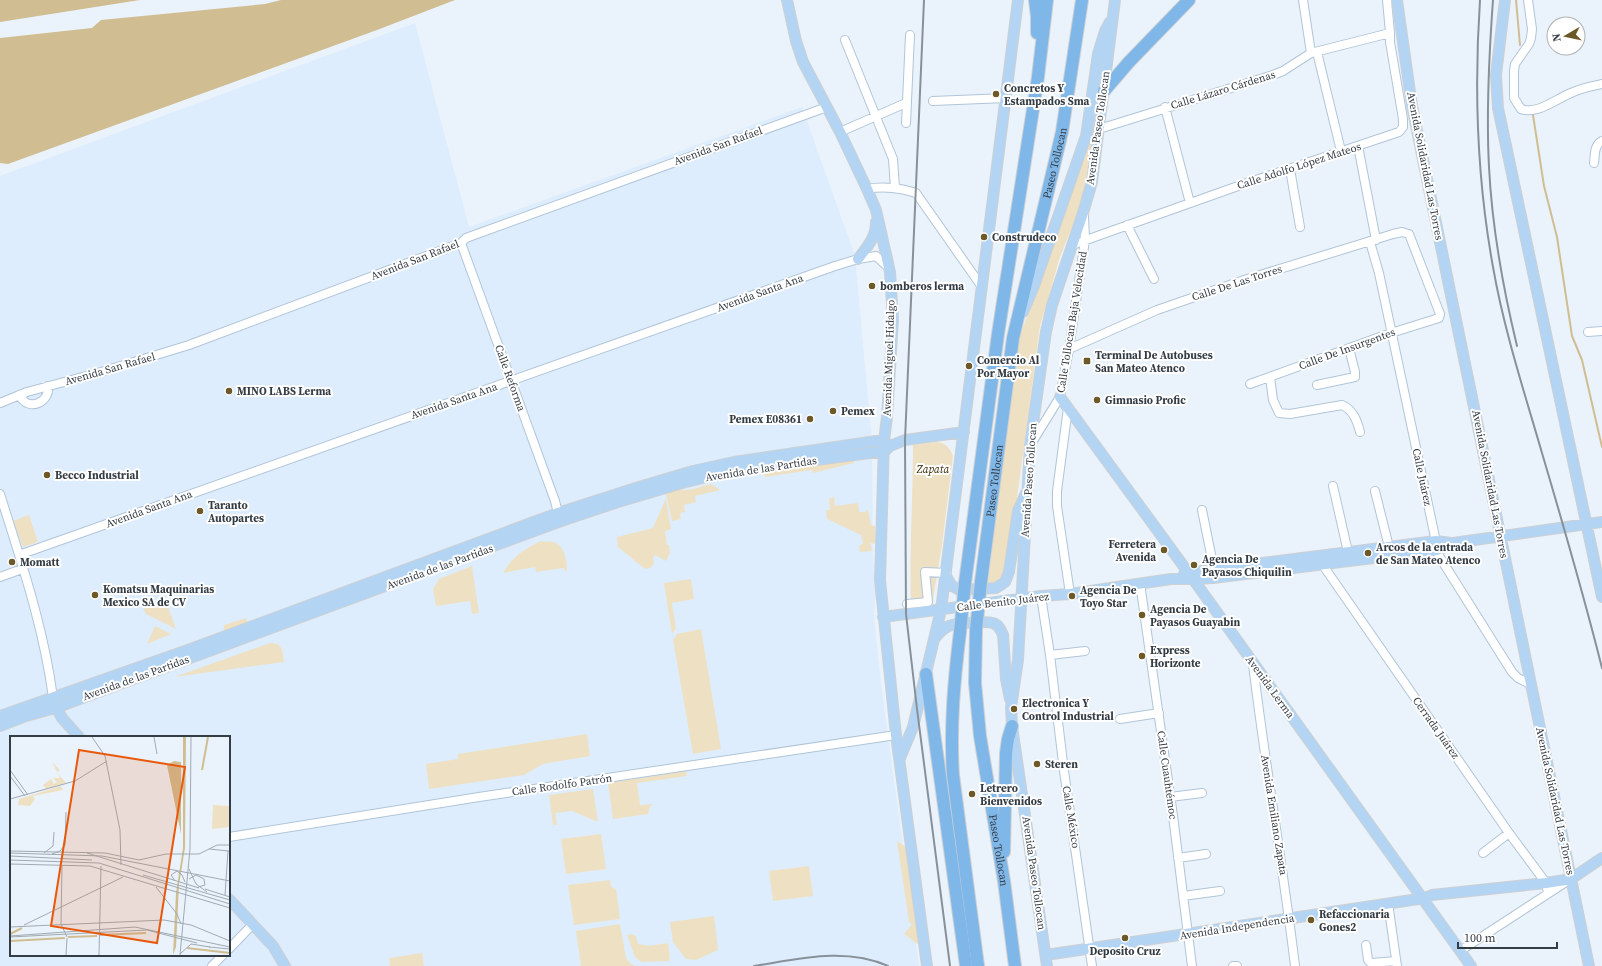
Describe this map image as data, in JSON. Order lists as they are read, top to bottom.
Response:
{
  "streets": {
    "highway": ["Paseo Tollocan"],
    "main road": [
      "Avenida Paseo Tollocan",
      "Avenida Solidaridad Las Torres",
      "Avenida Miguel Hidalgo",
      "Avenida de las Partidas",
      "Calle Benito Juárez",
      "Avenida Lerma",
      "Avenida Independencia"
    ],
    "street": [
      "Calle Lázaro Cárdenas",
      "Avenida San Rafael",
      "Calle Adolfo López Mateos",
      "Calle De Las Torres",
      "Avenida Santa Ana",
      "Calle Tollocan Baja Velocidad",
      "Calle De Insurgentes",
      "Calle Reforma",
      "Calle Juárez",
      "Cerrada Juárez",
      "Calle Cuauhtémoc",
      "Calle Rodolfo Patrón",
      "Avenida Emiliano Zapata",
      "Calle México"
    ]
  },
  "crossings": [
    ["Calle Lázaro Cárdenas", "Avenida Paseo Tollocan"],
    ["Calle Lázaro Cárdenas", "Calle Adolfo López Mateos"],
    ["Avenida Paseo Tollocan", "Calle Adolfo López Mateos"],
    ["Avenida Paseo Tollocan", "Calle Tollocan Baja Velocidad"],
    ["Avenida Paseo Tollocan", "Calle Benito Juárez"],
    ["Avenida Paseo Tollocan", "Avenida Independencia"],
    ["Avenida San Rafael", "Avenida Miguel Hidalgo"],
    ["Avenida San Rafael", "Calle Reforma"],
    ["Calle Adolfo López Mateos", "Calle Tollocan Baja Velocidad"],
    ["Calle Adolfo López Mateos", "Calle Juárez"],
    ["Avenida Solidaridad Las Torres", "Calle Juárez"],
    ["Avenida Solidaridad Las Torres", "Calle Benito Juárez"],
    ["Avenida Solidaridad Las Torres", "Avenida Independencia"],
    ["Calle De Las Torres", "Calle Tollocan Baja Velocidad"],
    ["Calle De Las Torres", "Calle De Insurgentes"],
    ["Calle De Las Torres", "Calle Juárez"],
    ["Avenida Santa Ana", "Avenida Miguel Hidalgo"],
    ["Avenida Santa Ana", "Calle Reforma"],
    ["Calle Tollocan Baja Velocidad", "Avenida Lerma"],
    ["Calle De Insurgentes", "Calle Juárez"],
    ["Avenida Miguel Hidalgo", "Avenida de las Partidas"],
    ["Avenida Miguel Hidalgo", "Calle Benito Juárez"],
    ["Calle Reforma", "Avenida de las Partidas"],
    ["Calle Juárez", "Calle Benito Juárez"],
    ["Calle Benito Juárez", "Avenida Lerma"],
    ["Calle Benito Juárez", "Cerrada Juárez"],
    ["Calle Benito Juárez", "Calle Cuauhtémoc"],
    ["Calle Benito Juárez", "Calle México"],
    ["Avenida Lerma", "Avenida Emiliano Zapata"],
    ["Avenida Lerma", "Avenida Independencia"],
    ["Cerrada Juárez", "Avenida Independencia"],
    ["Calle Cuauhtémoc", "Avenida Independencia"],
    ["Avenida Emiliano Zapata", "Avenida Independencia"],
    ["Calle México", "Avenida Independencia"]
  ],
  "parks": ["Zapata"],
  "places": {
    "other": [
      "Concretos Y Estampados Sma",
      "Construdeco",
      "bomberos lerma",
      "Comercio Al Por Mayor",
      "MINO LABS Lerma",
      "Gimnasio Profic",
      "Pemex",
      "Pemex E08361",
      "Becco Industrial",
      "Taranto Autopartes",
      "Ferretera Avenida",
      "Arcos de la entrada de San Mateo Atenco",
      "Momatt",
      "Agencia De Payasos Chiquilin",
      "Komatsu Maquinarias Mexico SA de CV",
      "Agencia De Toyo Star",
      "Agencia De Payasos Guayabin",
      "Express Horizonte",
      "Electronica Y Control Industrial",
      "Steren",
      "Letrero Bienvenidos",
      "Refaccionaria Gones2",
      "Deposito Cruz"
    ],
    "transit": ["Terminal De Autobuses San Mateo Atenco"]
  },
  "scale_bar": "100 m",
  "north": "left"
}
